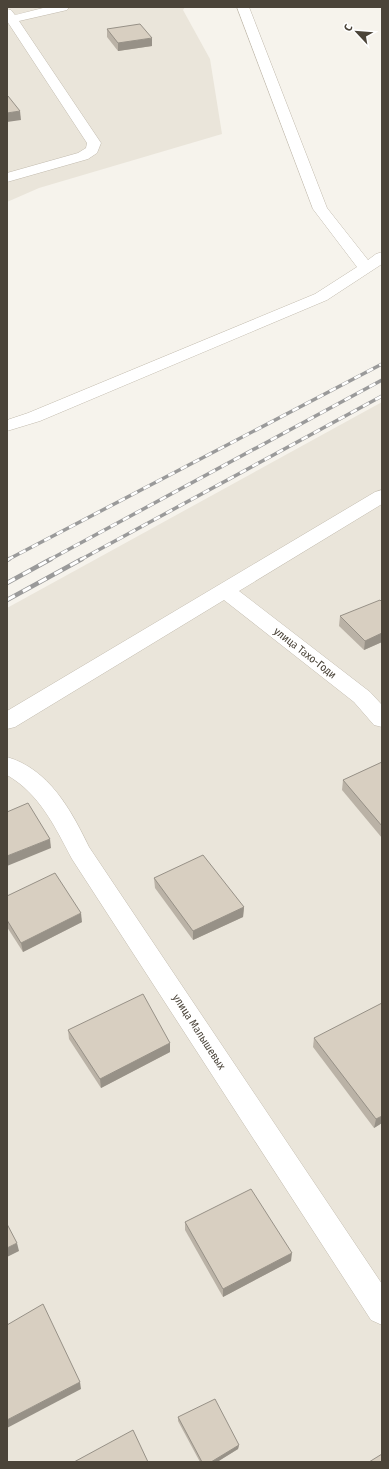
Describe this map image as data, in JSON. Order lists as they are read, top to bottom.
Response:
{
  "streets": {
    "street": ["улица Тахо-Годи", "улица Малышевых"]
  },
  "north": "top left"
}
